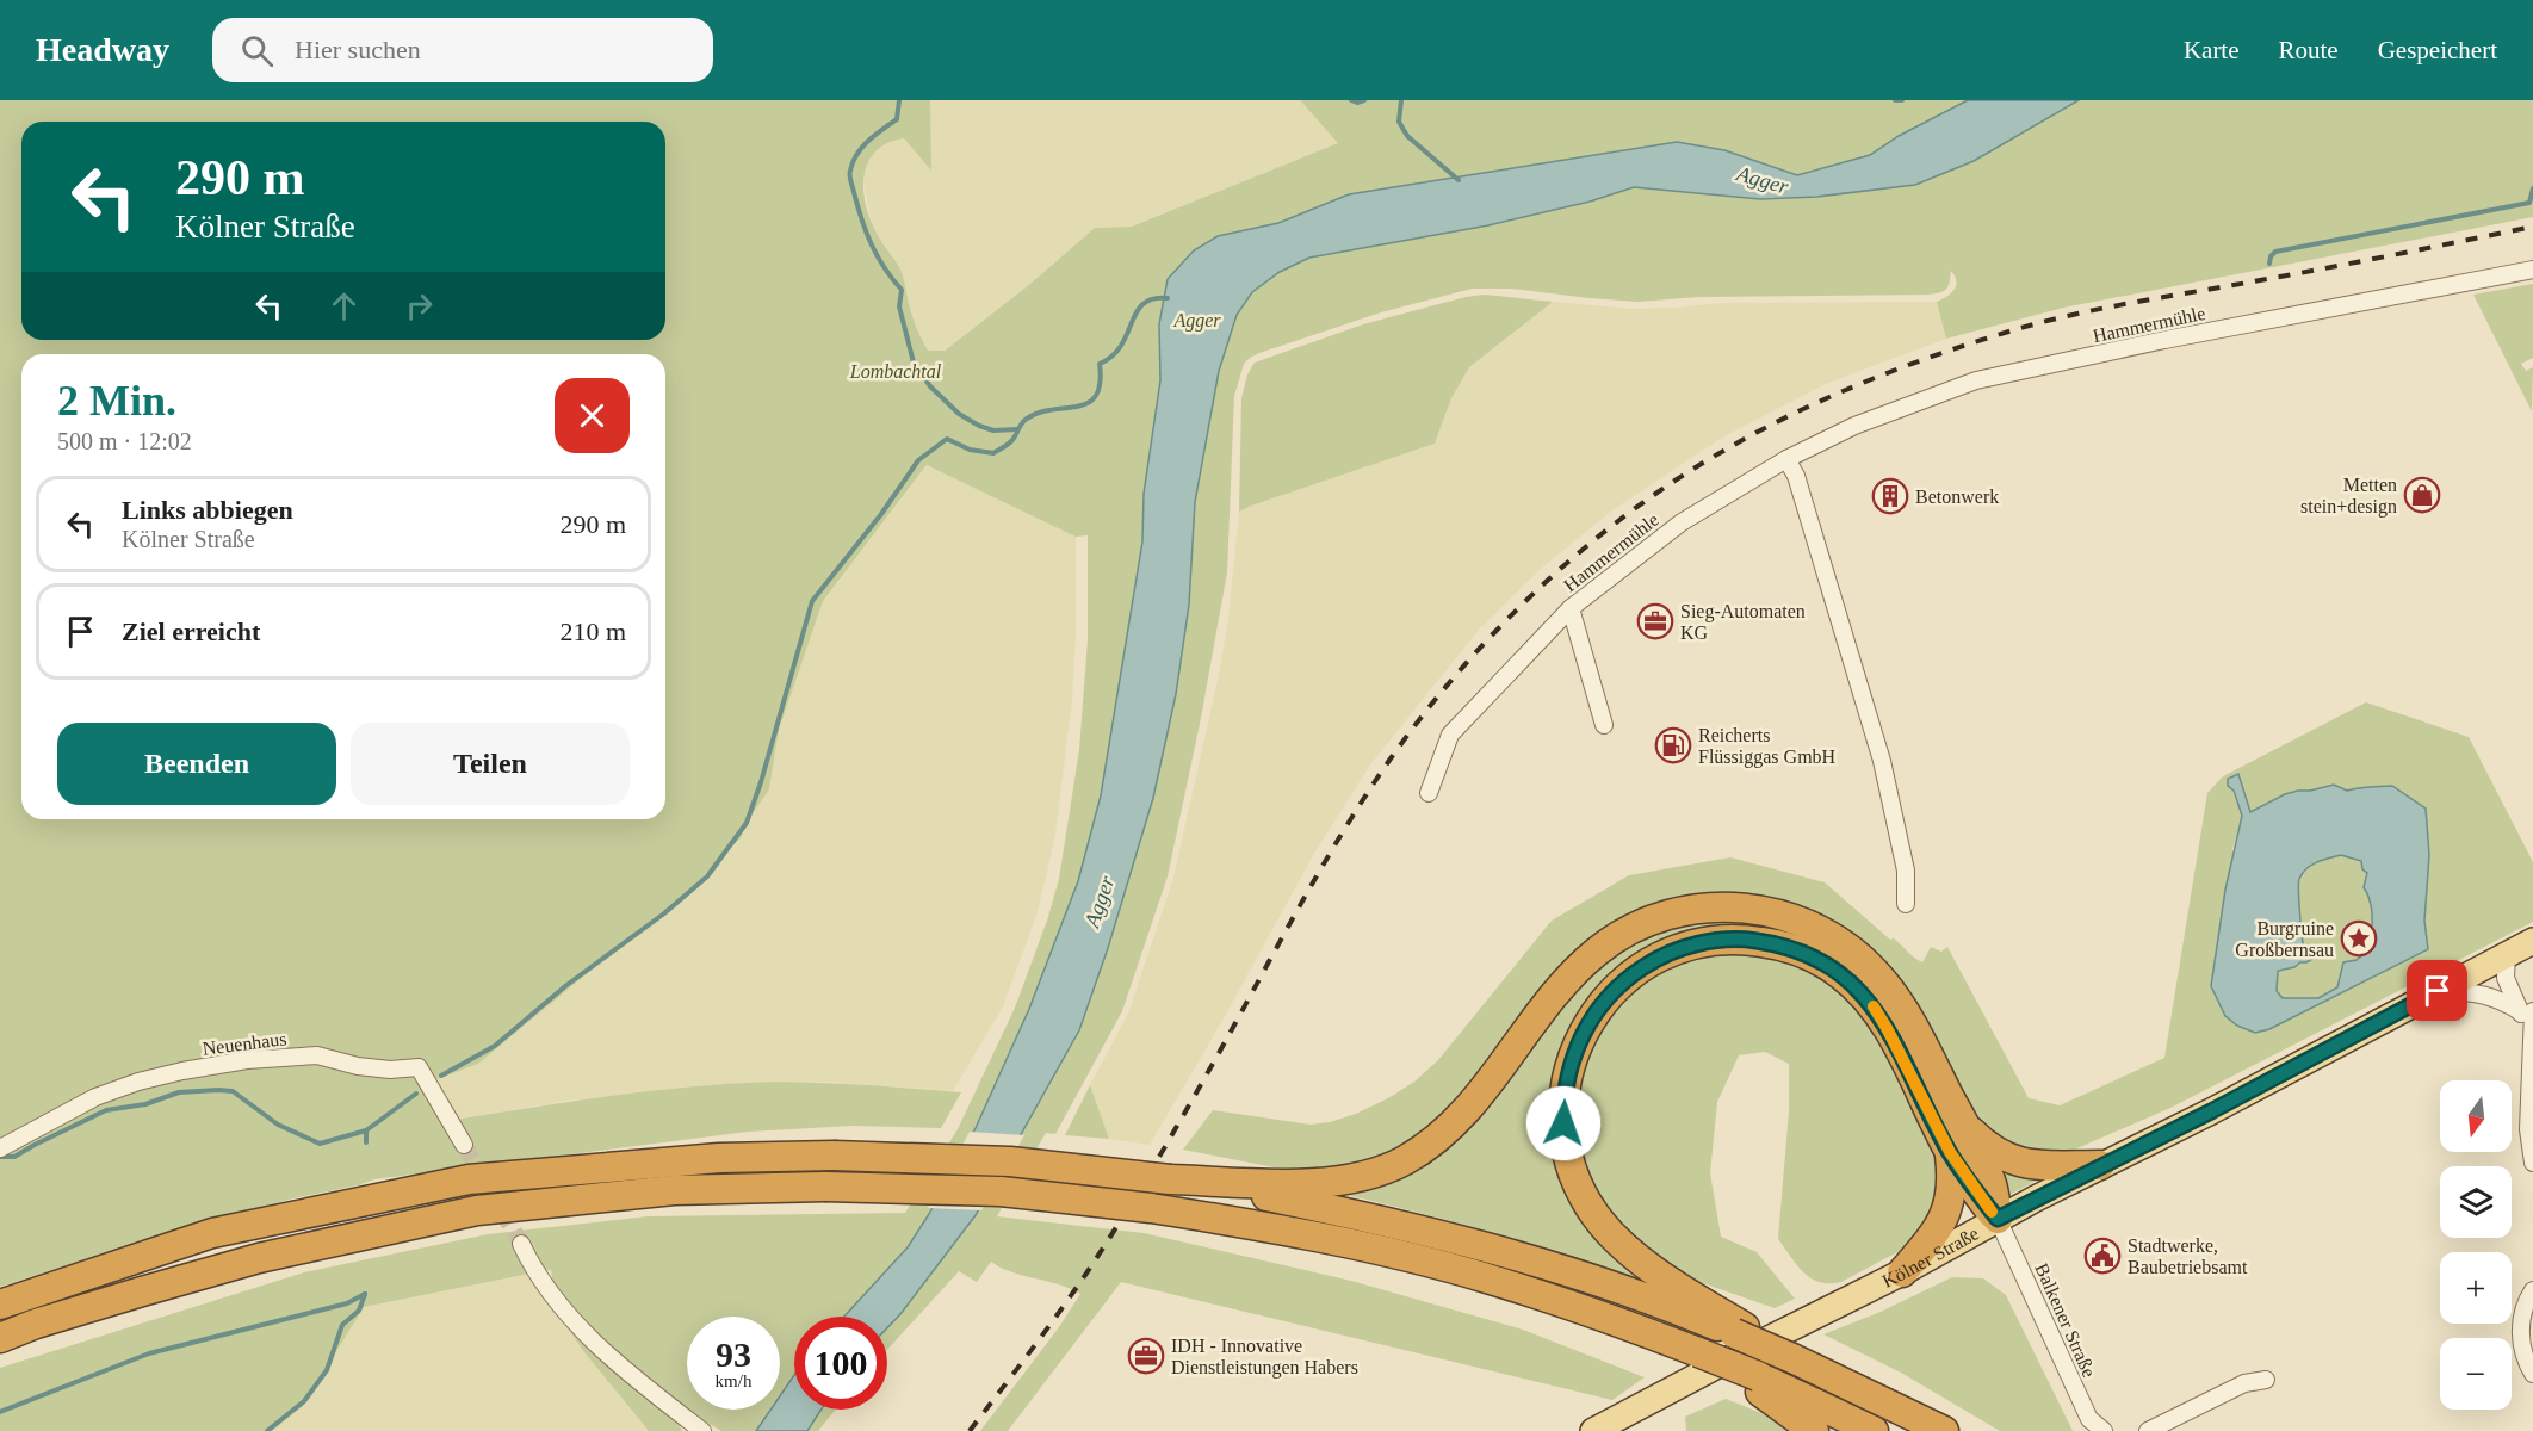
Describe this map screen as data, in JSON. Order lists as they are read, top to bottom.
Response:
{
  "streets": {
    "main road": ["Kölner Straße"],
    "street": ["Hammermühle", "Neuenhaus", "Balkener Straße"]
  },
  "crossings": [
    ["Kölner Straße", "Balkener Straße"]
  ],
  "water": ["Agger"],
  "parks": ["Agger", "Lombachtal"],
  "places": {
    "shop": ["Metten stein+design"],
    "building": ["Betonwerk"],
    "office": ["Sieg-Automaten KG", "IDH - Innovative Dienstleistungen Habers"],
    "fuel station": ["Reicherts Flüssiggas GmbH"],
    "place": ["Burgruine Großbernsau"],
    "public building": ["Stadtwerke, Baubetriebsamt"]
  },
  "north": "bottom",
  "page": {
    "header": "Headway",
    "search": "Hier suchen",
    "nav": ["Karte", "Route", "Gespeichert"],
    "turn": ["290 m", "Kölner Straße"],
    "heading": ["2 Min.", "500 m · 12:02"],
    "list": [
      {
        "name": "Links abbiegen",
        "note": "Kölner Straße",
        "value": "290 m"
      },
      {
        "name": "Ziel erreicht",
        "value": "210 m"
      }
    ],
    "buttons": ["Beenden", "Teilen"],
    "map_buttons": ["+", "−"],
    "speed": "93 km/h",
    "limit": "100"
  }
}
